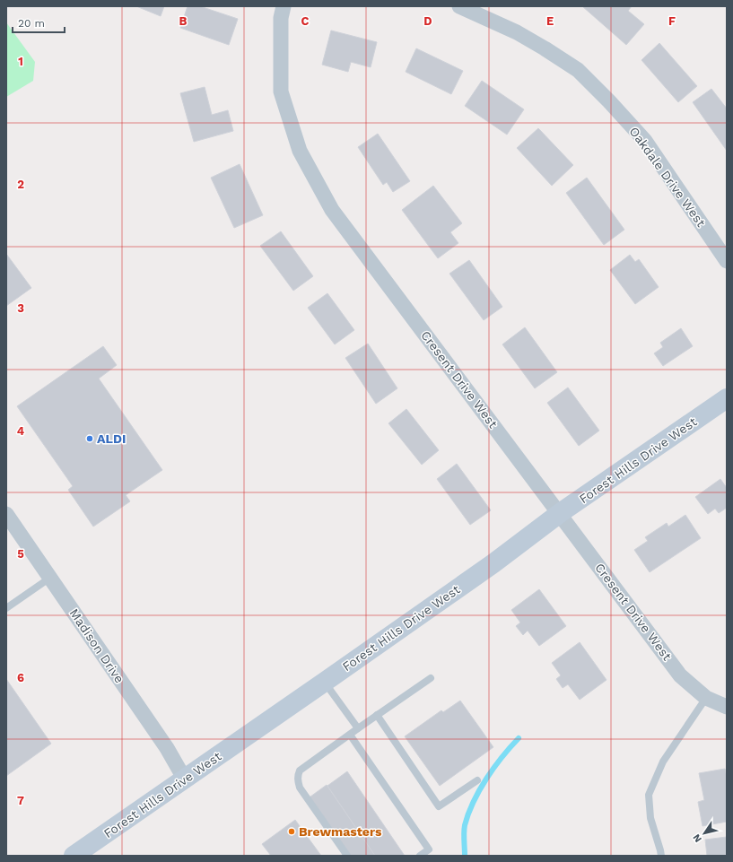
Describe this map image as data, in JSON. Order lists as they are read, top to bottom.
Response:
{
  "streets": {
    "main road": ["Forest Hills Drive West"],
    "street": ["Oakdale Drive West", "Cresent Drive West", "Madison Drive"]
  },
  "crossings": [
    ["Cresent Drive West", "Forest Hills Drive West"],
    ["Forest Hills Drive West", "Madison Drive"]
  ],
  "places": ["ALDI", "Brewmasters"],
  "scale_bar": "20 m",
  "north": "bottom left",
  "grid": {
    "columns": [
      "B",
      "C",
      "D",
      "E",
      "F"
    ],
    "rows": [
      "1",
      "2",
      "3",
      "4",
      "5",
      "6",
      "7"
    ]
  }
}
